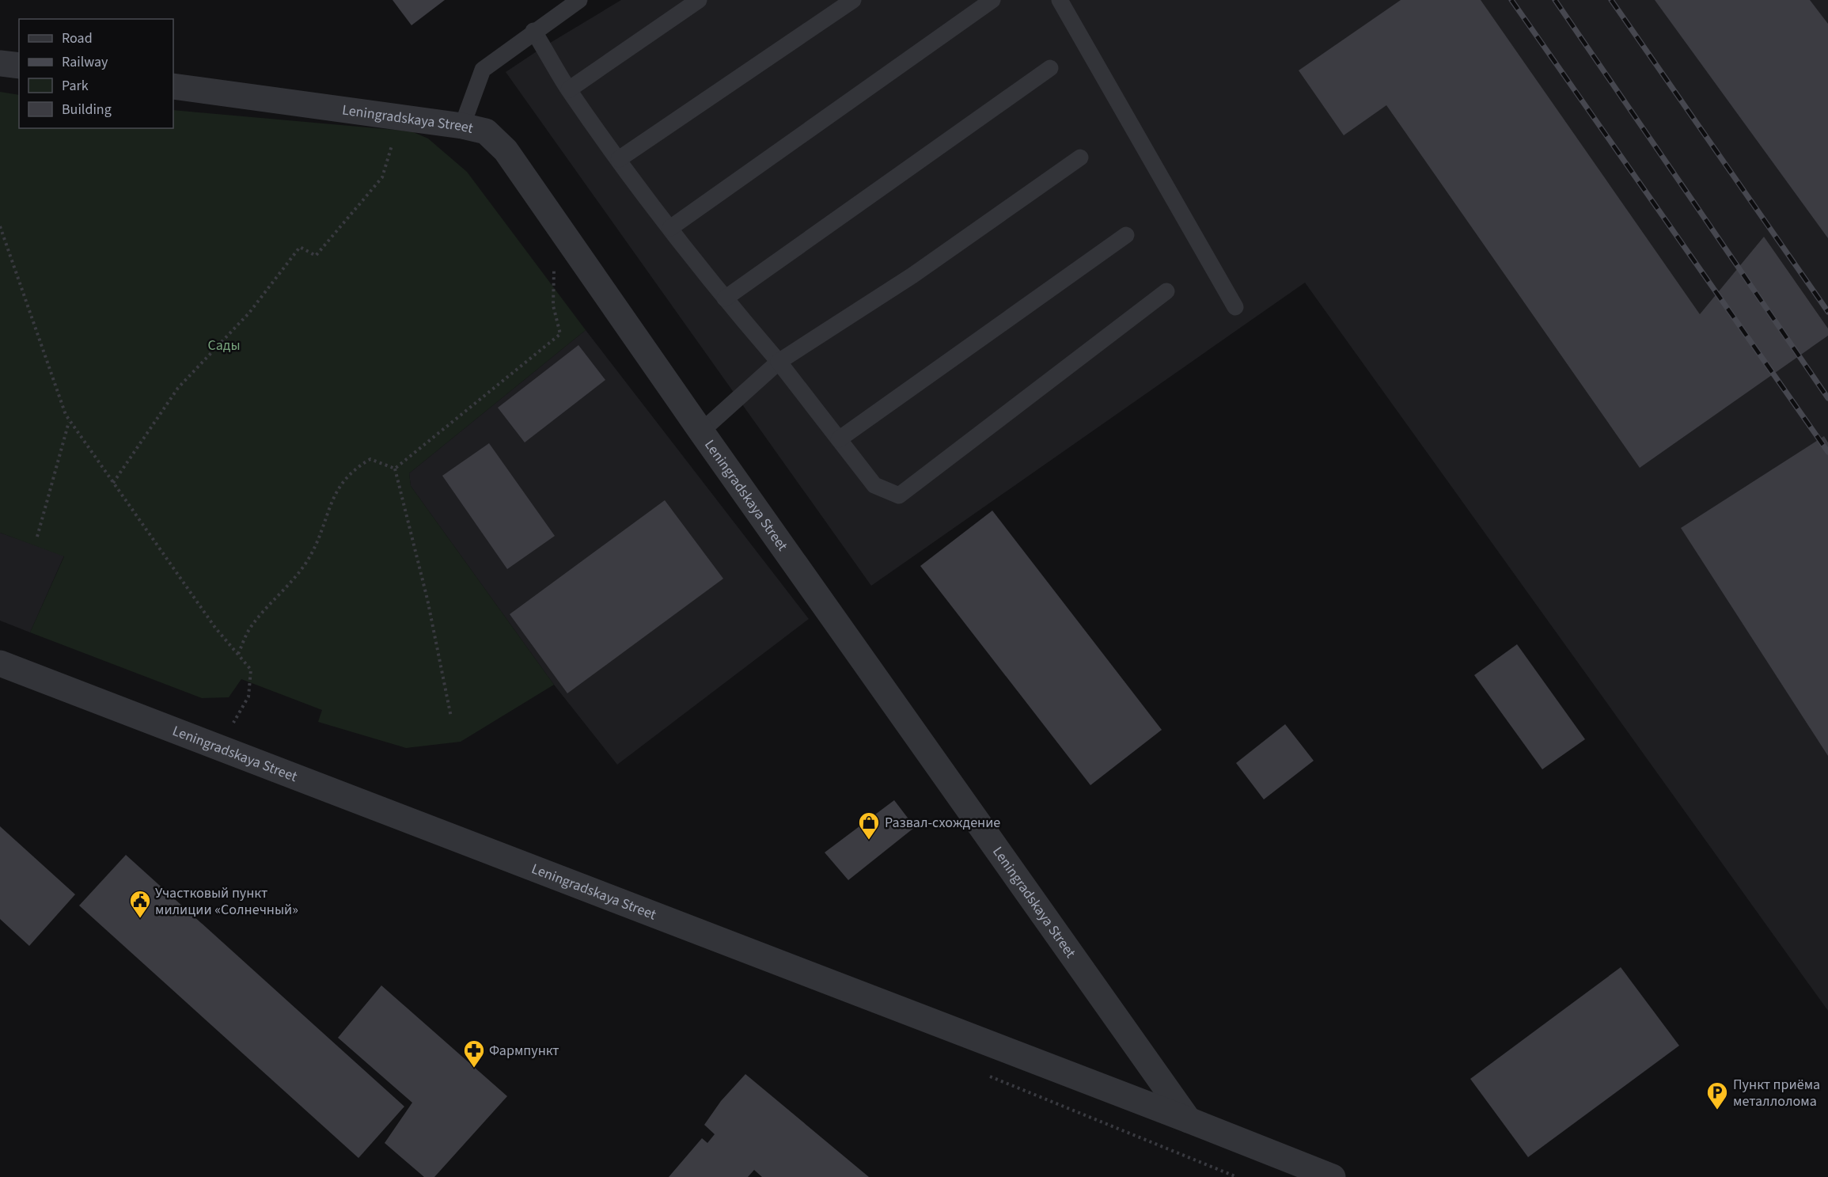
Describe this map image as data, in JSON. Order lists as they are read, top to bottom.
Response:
{
  "streets": {
    "street": ["Leningradskaya Street"]
  },
  "parks": ["Сады"],
  "places": {
    "shop": ["Развал-схождение"],
    "public building": ["Участковый пункт милиции «Солнечный»"],
    "pharmacy": ["Фармпункт"],
    "parking": ["Пункт приёма металлолома"]
  },
  "legend": [
    "Road",
    "Railway",
    "Park",
    "Building"
  ]
}
